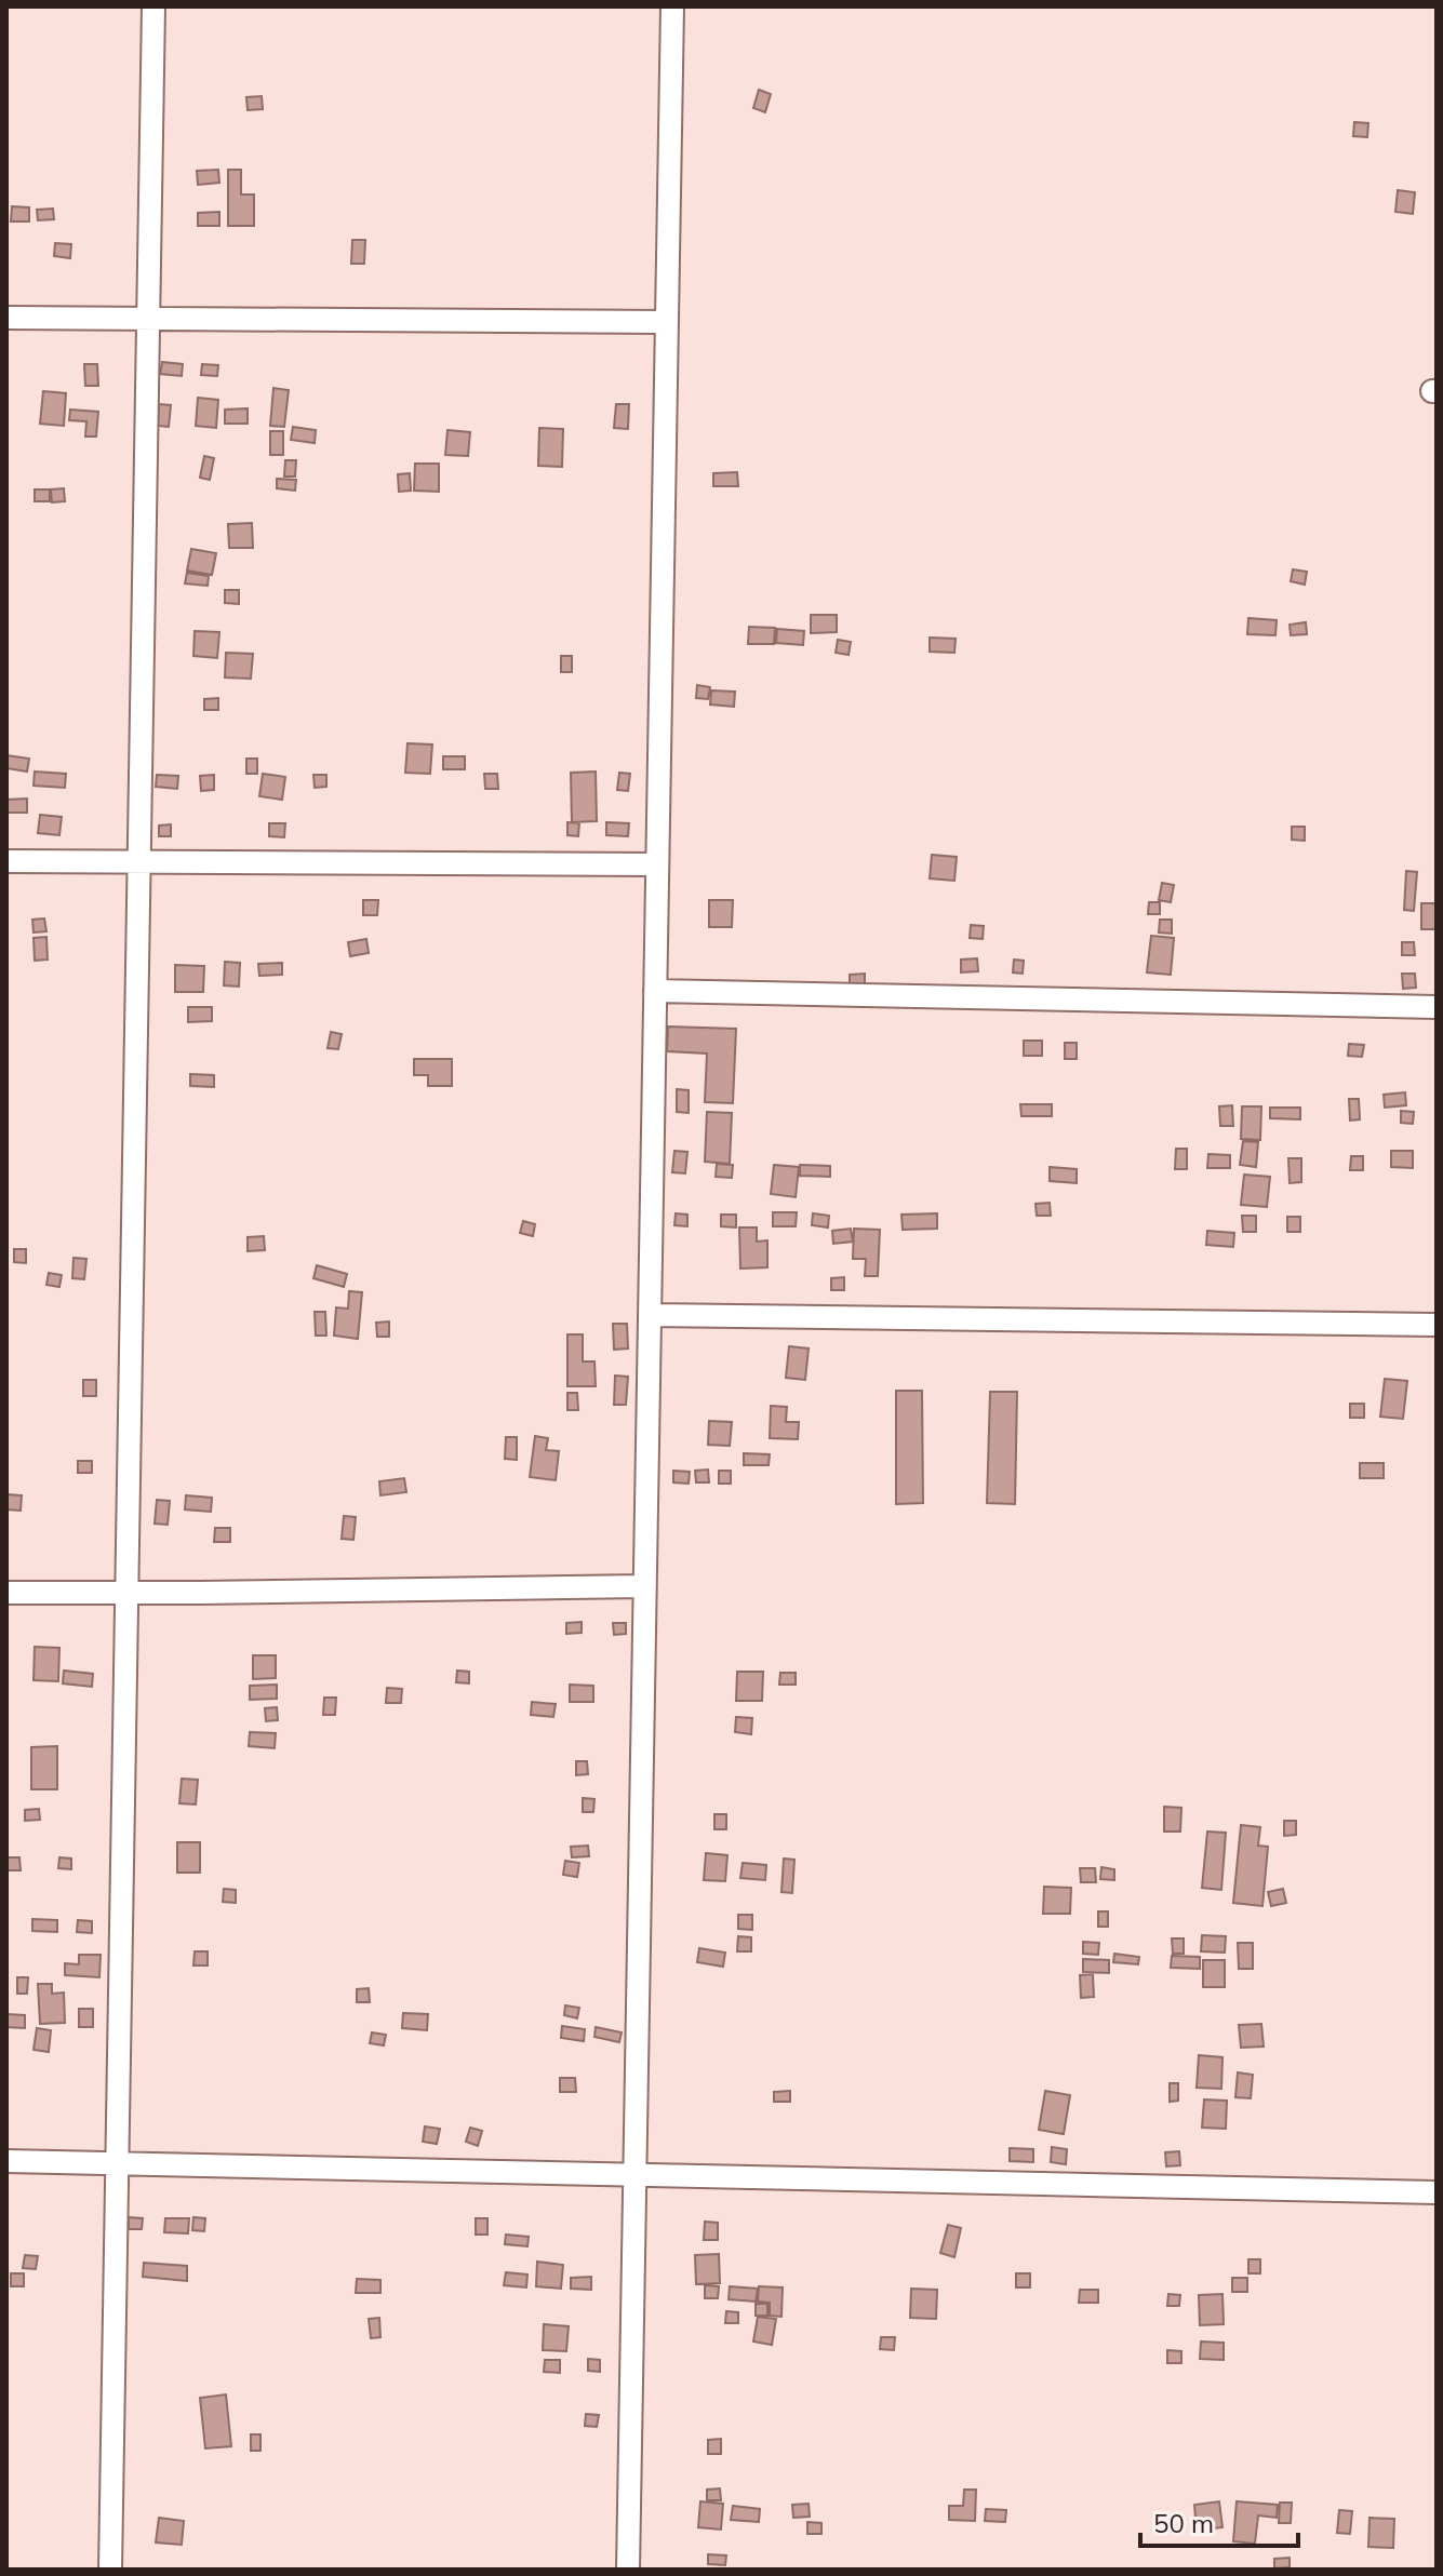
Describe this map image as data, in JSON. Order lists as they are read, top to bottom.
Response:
{
  "scale_bar": "50 m"
}
